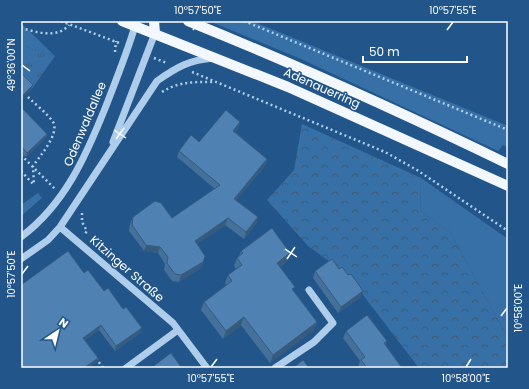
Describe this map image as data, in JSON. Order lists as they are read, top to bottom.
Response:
{
  "streets": {
    "main road": ["Adenauerring"],
    "street": ["Odenwaldallee", "Kitzinger Straße"]
  },
  "crossings": [
    ["Adenauerring", "Odenwaldallee"]
  ],
  "scale_bar": "50 m",
  "north": "top right",
  "coordinates": [
    "10°57'50\"E",
    "10°57'55\"E",
    "49°36'00\"N",
    "10°58'00\"E"
  ]
}
